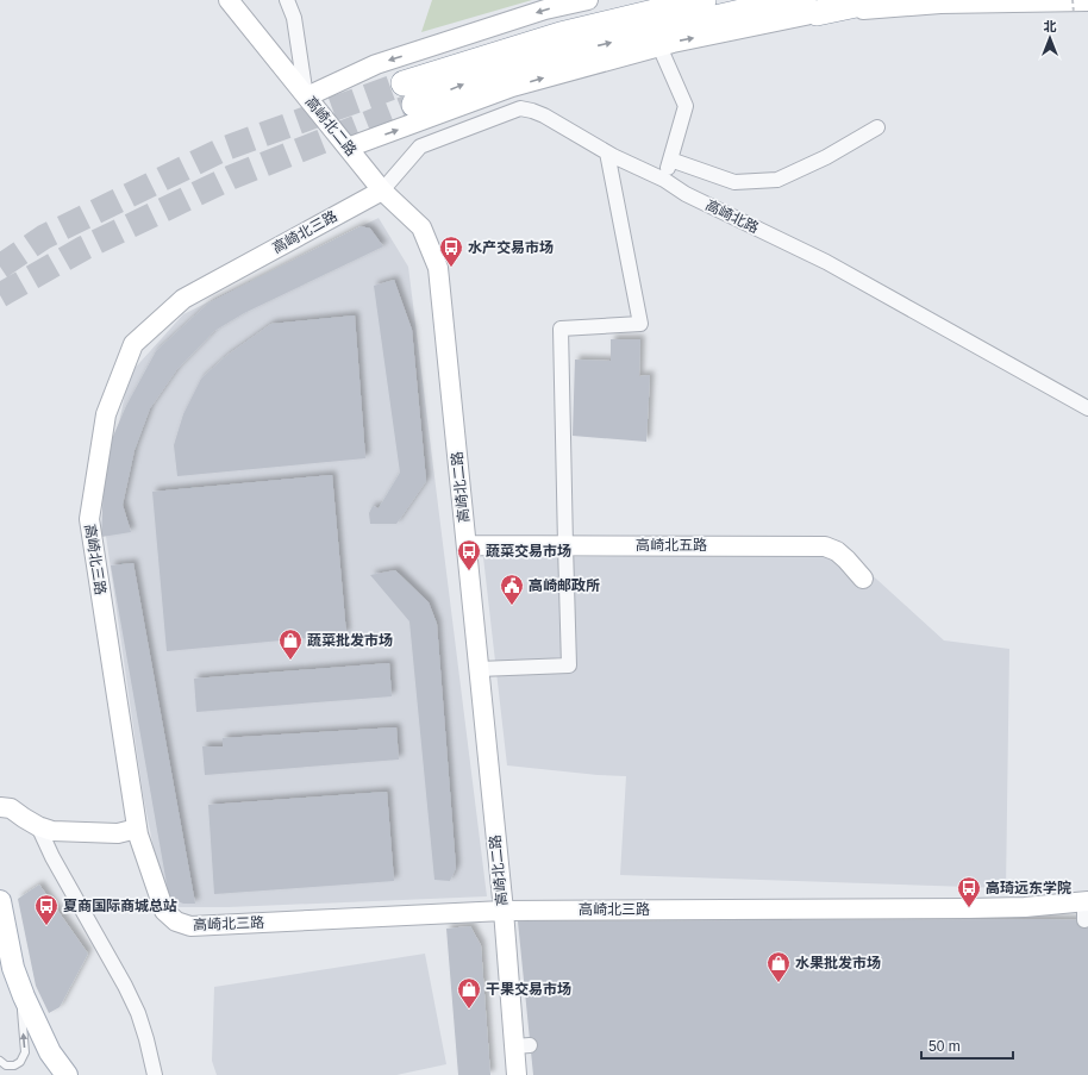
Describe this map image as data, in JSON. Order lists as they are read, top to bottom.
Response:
{
  "streets": {
    "street": [
      "高崎北二路",
      "高崎北路",
      "高崎北三路",
      "高崎北五路"
    ]
  },
  "crossings": [
    ["高崎北二路", "高崎北路"],
    ["高崎北二路", "高崎北三路"],
    ["高崎北二路", "高崎北五路"],
    ["高崎北路", "高崎北三路"]
  ],
  "places": {
    "bus stop": [
      "水产交易市场",
      "蔬菜交易市场",
      "高琦远东学院",
      "夏商国际商城总站"
    ],
    "public building": ["高崎邮政所"],
    "shop": ["蔬菜批发市场", "水果批发市场", "干果交易市场"]
  },
  "scale_bar": "50 m",
  "north": "top"
}
